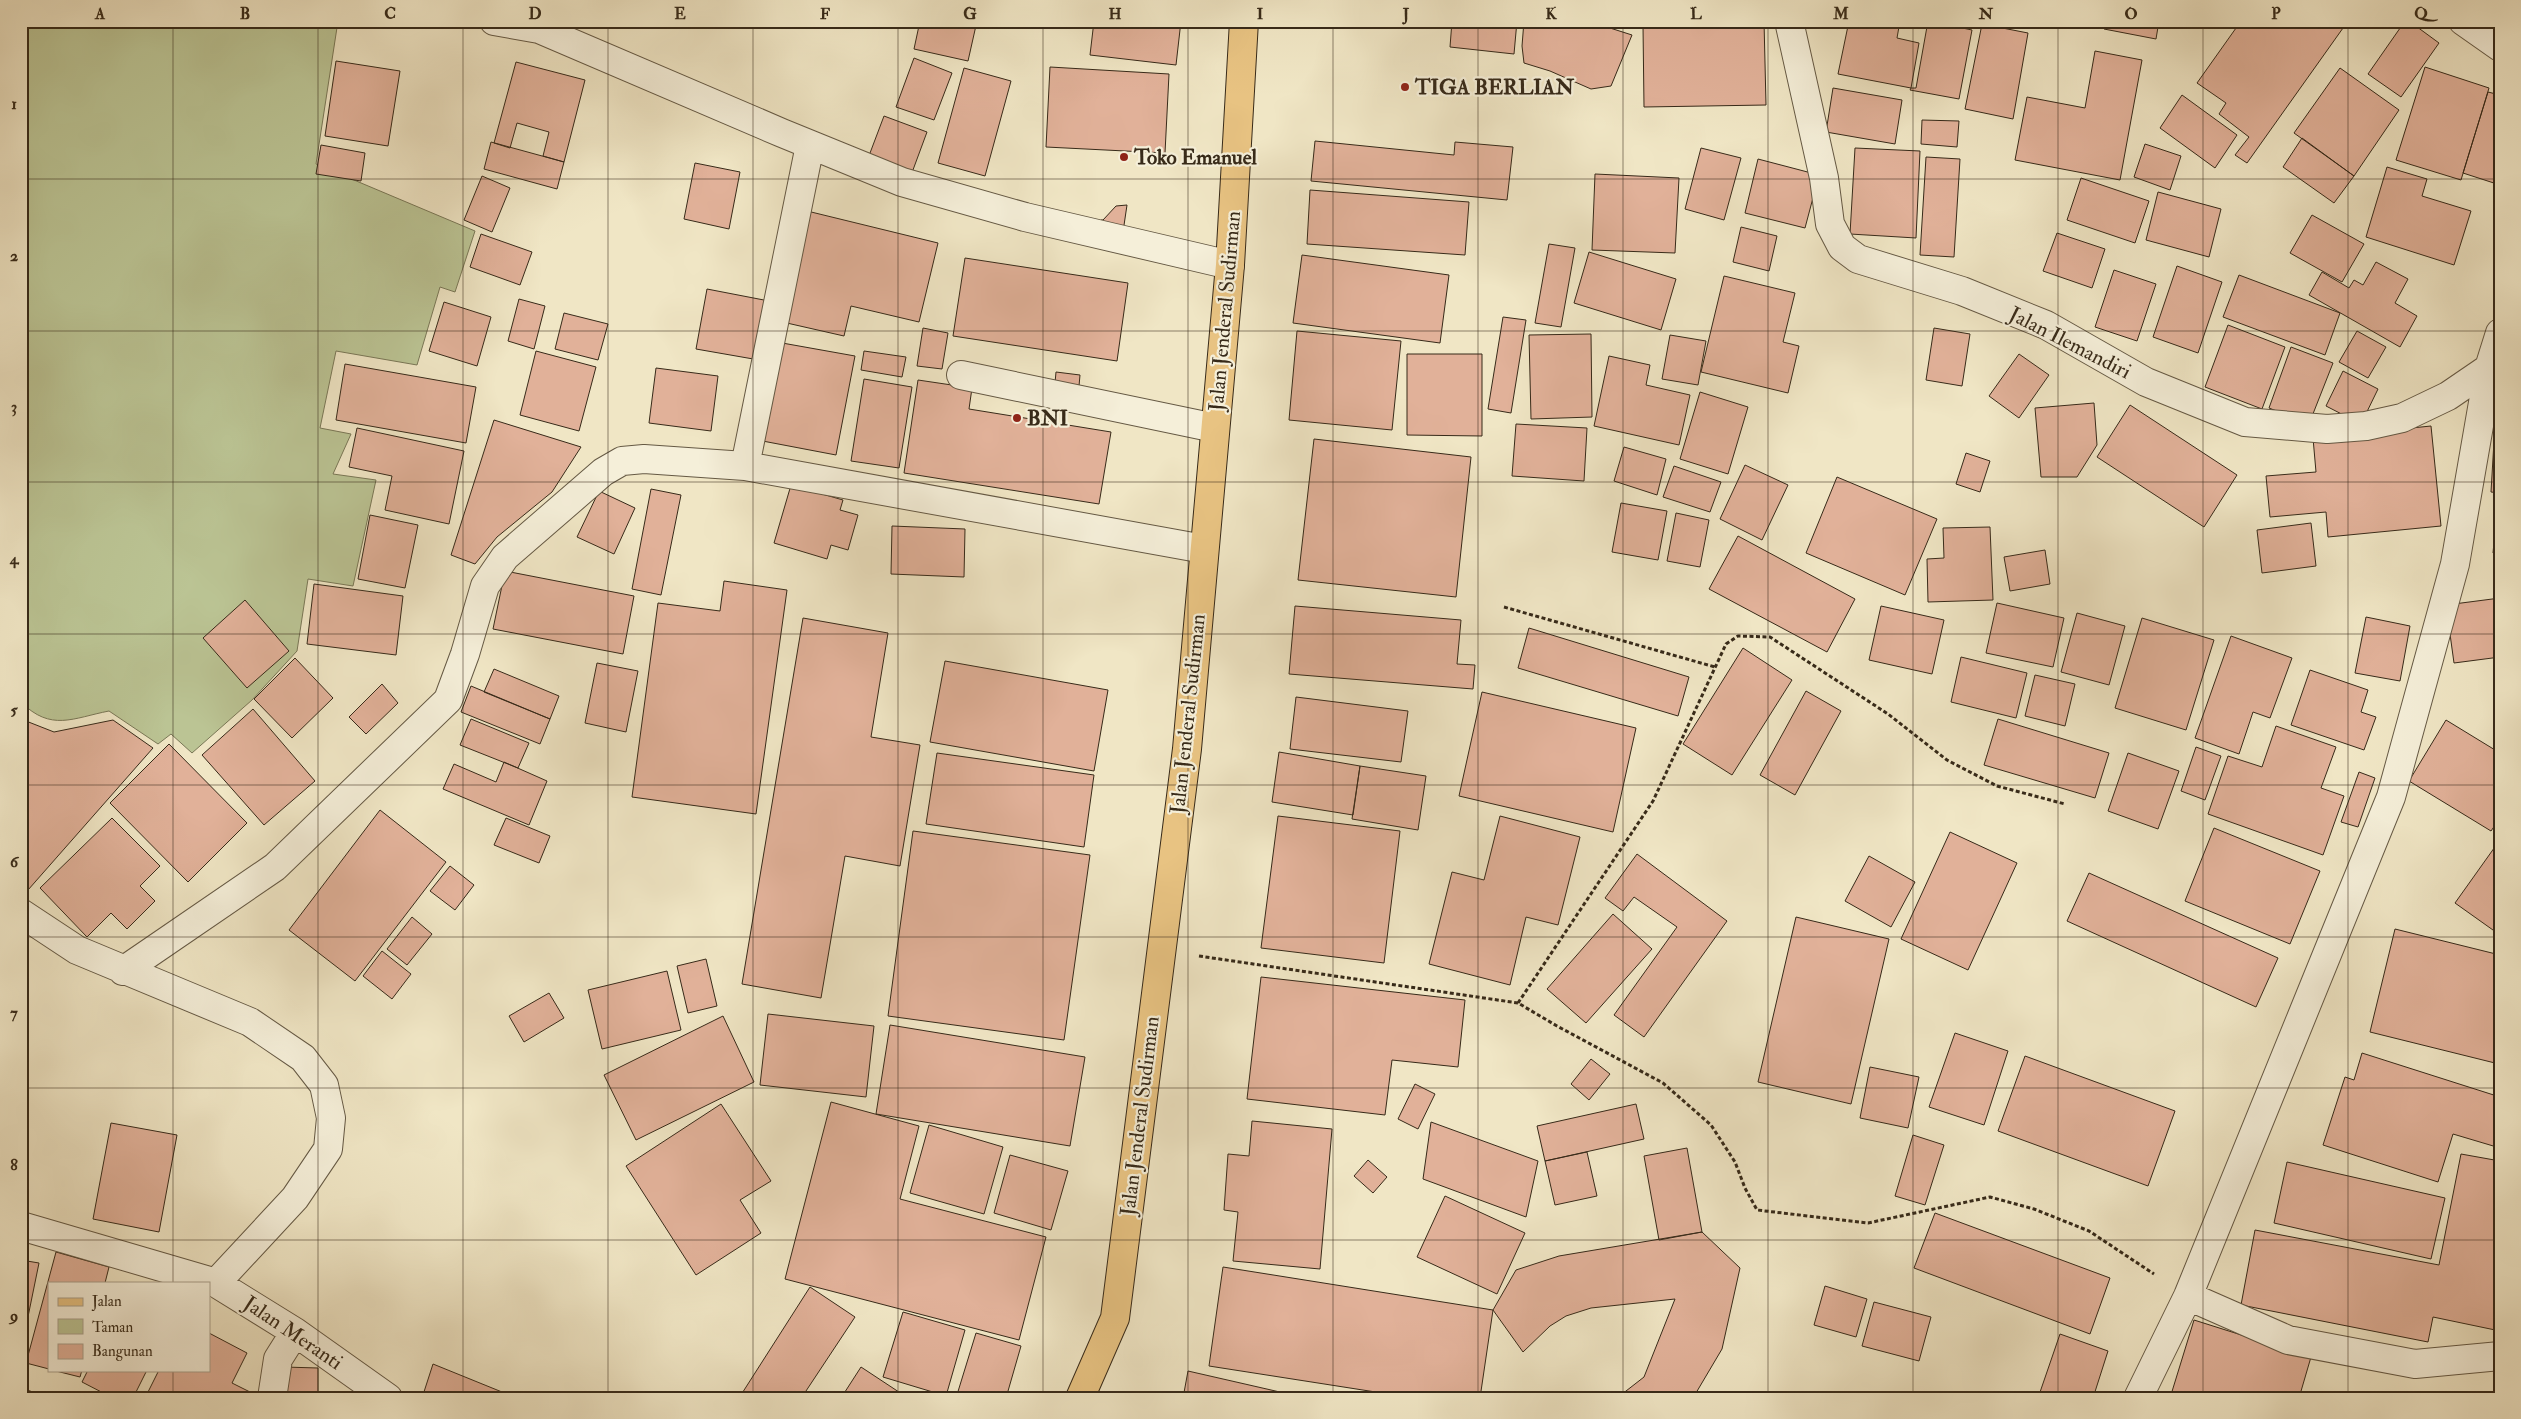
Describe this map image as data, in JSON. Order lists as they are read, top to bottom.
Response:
{
  "streets": {
    "main road": ["Jalan Jenderal Sudirman"],
    "street": ["Jalan Ilemandiri", "Jalan Meranti"]
  },
  "places": ["TIGA BERLIAN", "Toko Emanuel", "BNI"],
  "legend": ["Jalan", "Taman", "Bangunan"],
  "grid": {
    "columns": [
      "A",
      "B",
      "C",
      "D",
      "E",
      "F",
      "G",
      "H",
      "I",
      "J",
      "K",
      "L",
      "M",
      "N",
      "O",
      "P",
      "Q"
    ],
    "rows": [
      "1",
      "2",
      "3",
      "4",
      "5",
      "6",
      "7",
      "8",
      "9"
    ]
  }
}
